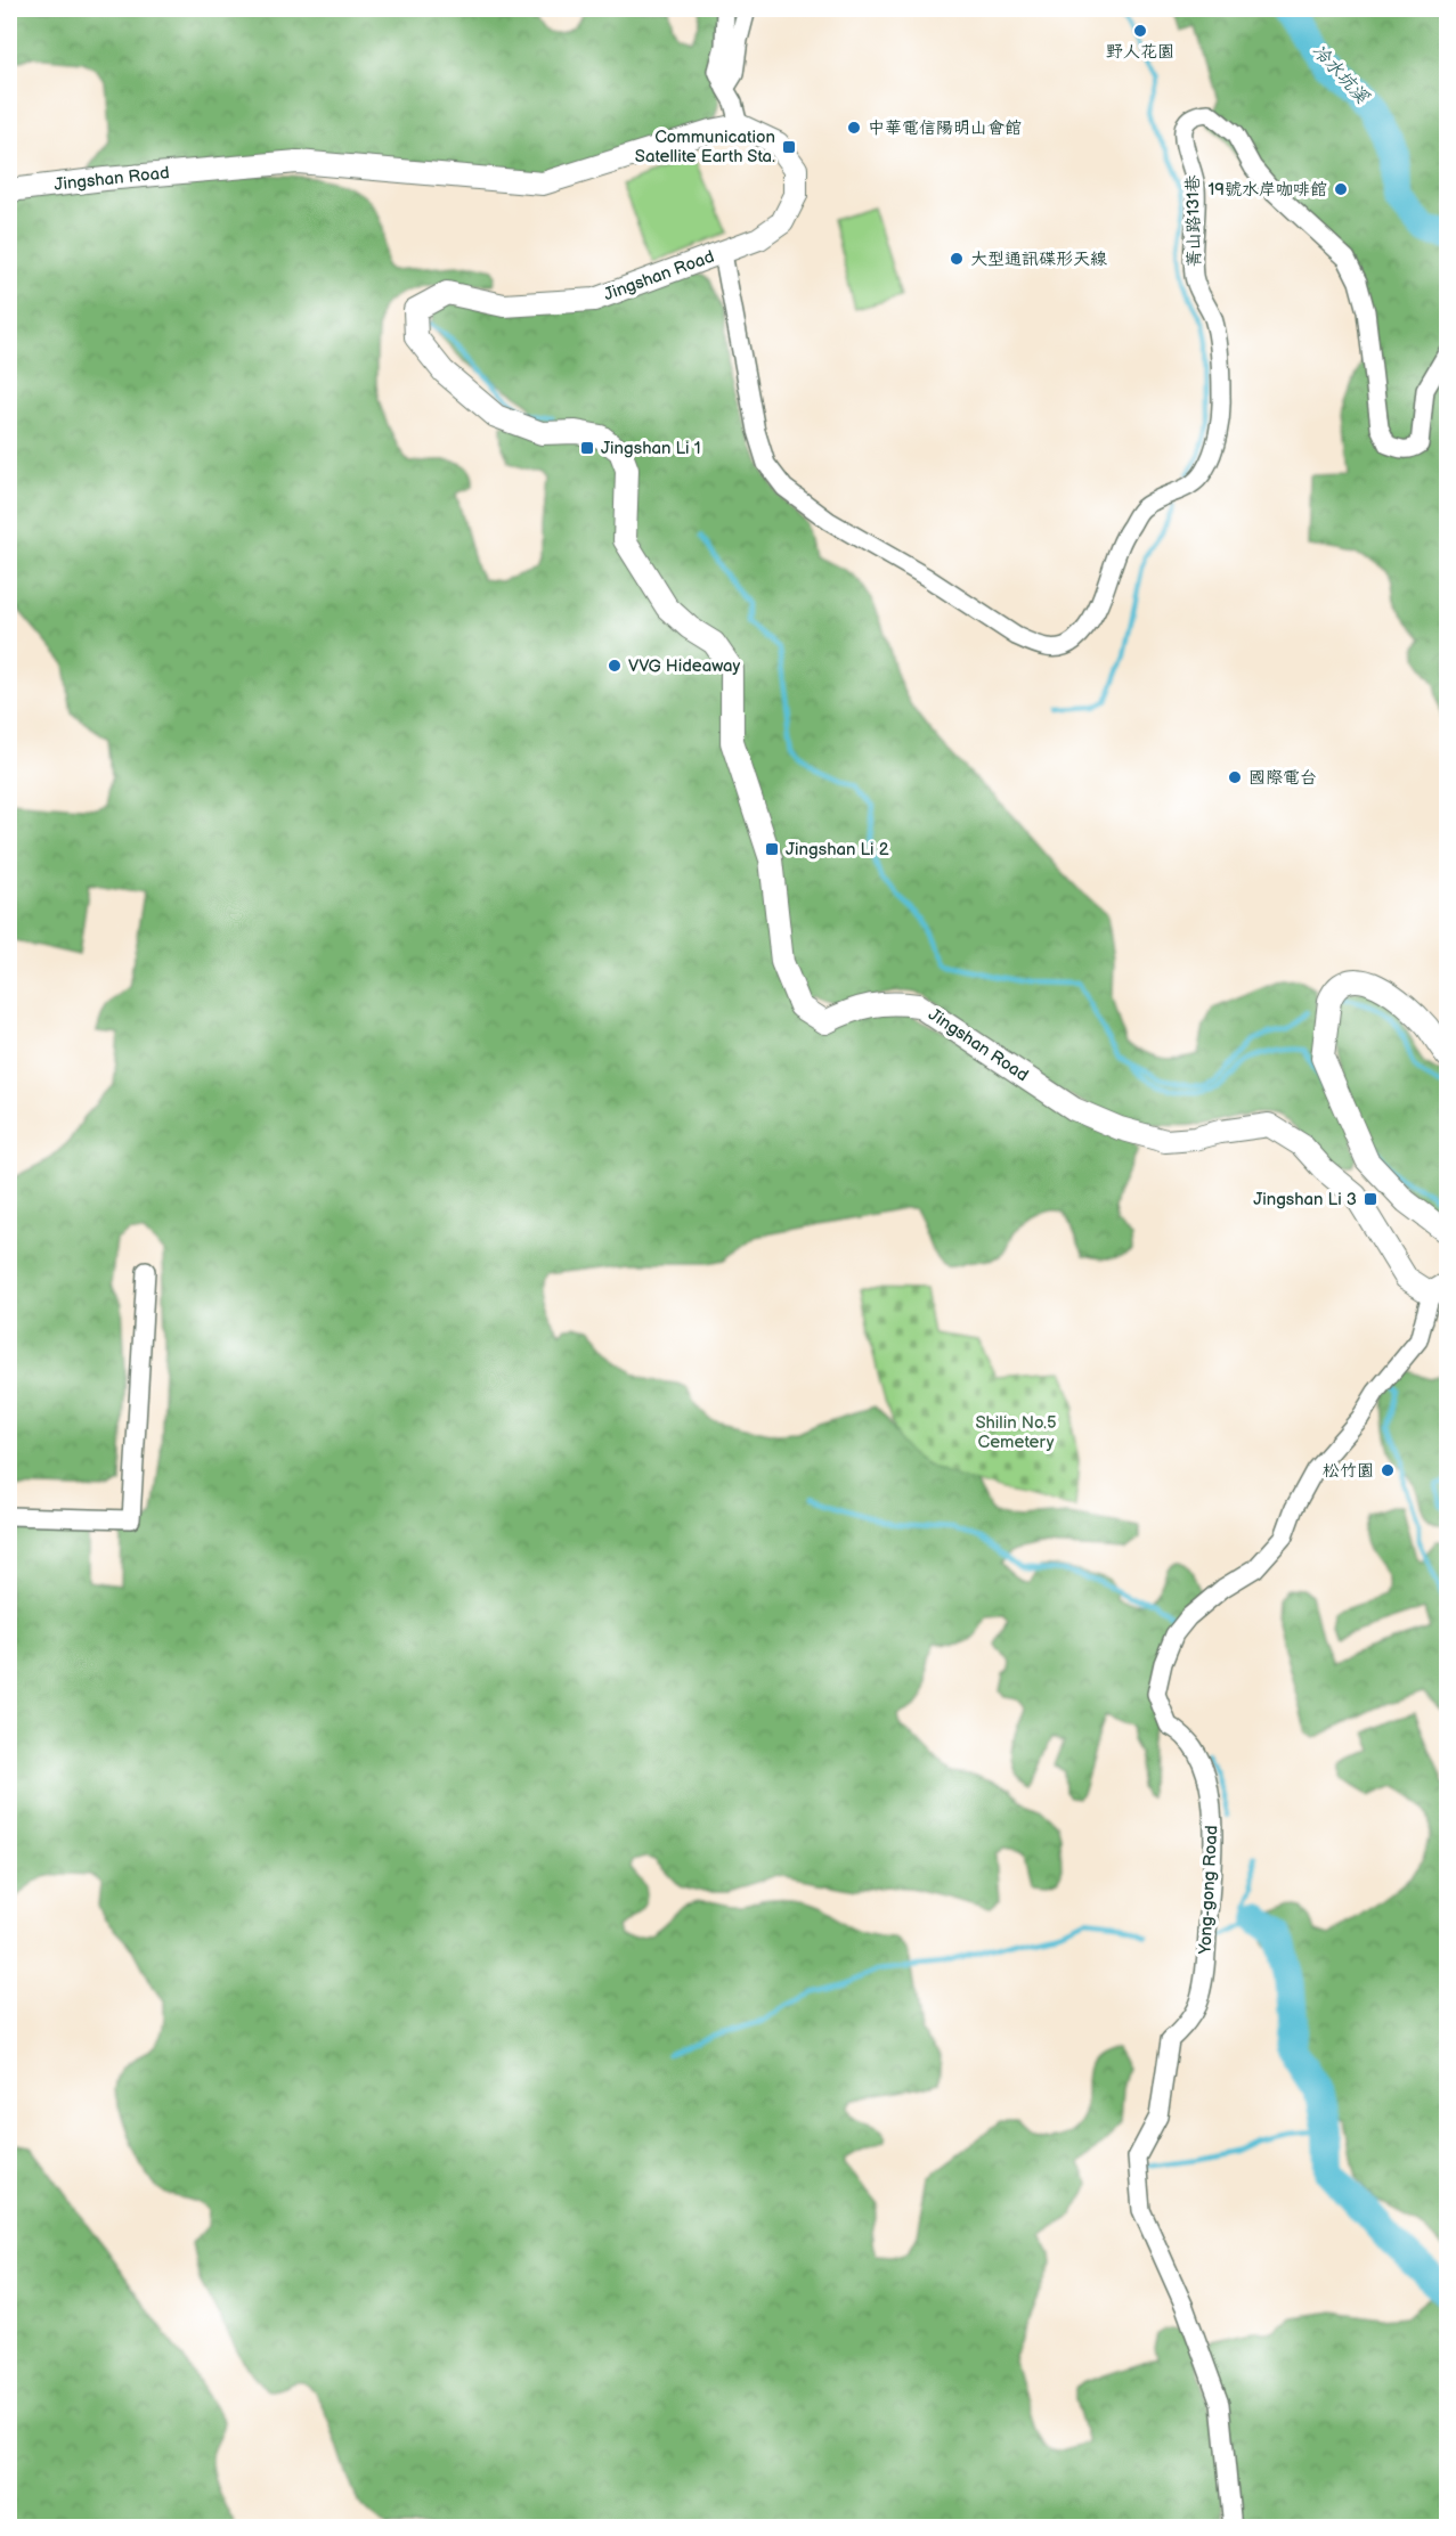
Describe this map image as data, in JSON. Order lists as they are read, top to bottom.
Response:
{
  "streets": {
    "street": ["Jingshan Road", "菁山路131巷", "Yong-gong Road"]
  },
  "crossings": [
    ["Jingshan Road", "菁山路131巷"],
    ["Jingshan Road", "Yong-gong Road"]
  ],
  "water": ["冷水坑溪"],
  "parks": ["Shilin No.5 Cemetery"],
  "places": {
    "other": [
      "野人花園",
      "中華電信陽明山會館",
      "19號水岸咖啡館",
      "大型通訊碟形天線",
      "VVG Hideaway",
      "國際電台",
      "松竹園"
    ],
    "transit": [
      "Communication Satellite Earth Sta.",
      "Jingshan Li 1",
      "Jingshan Li 2",
      "Jingshan Li 3"
    ]
  }
}
